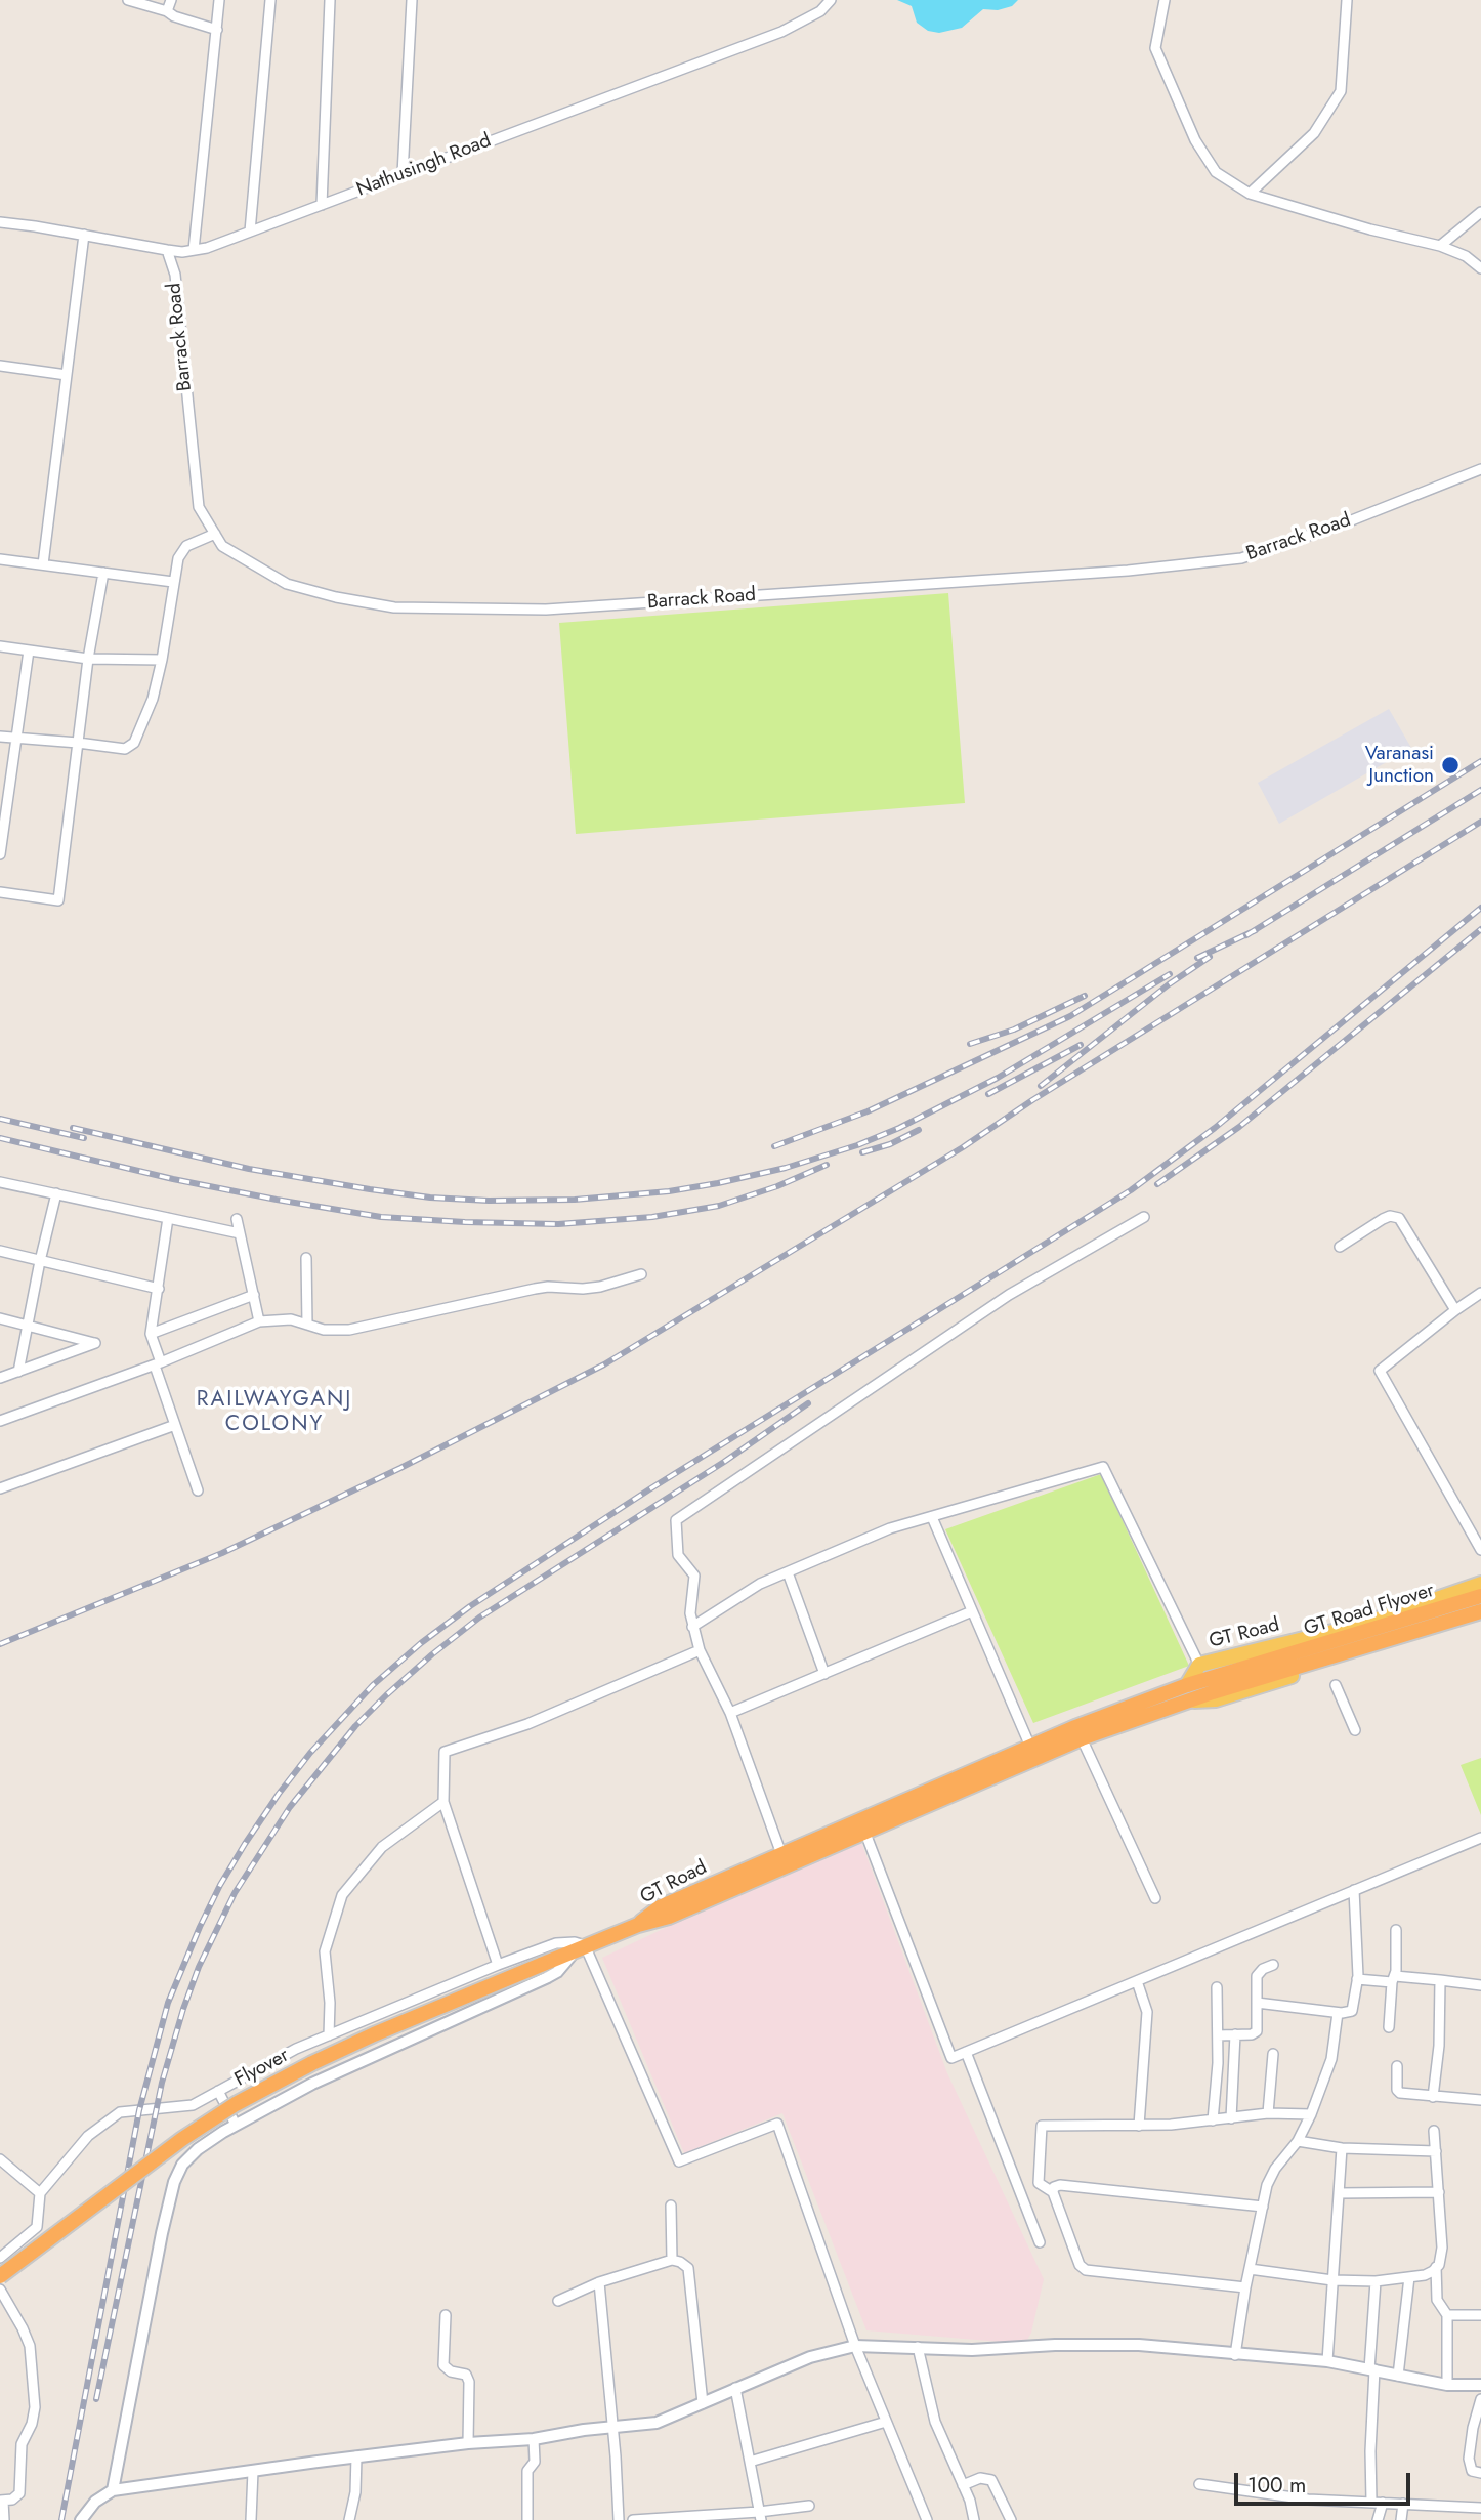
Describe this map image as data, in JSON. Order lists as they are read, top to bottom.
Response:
{
  "streets": {
    "highway": ["GT Road Flyover", "GT Road", "Flyover"],
    "street": ["Nathusingh Road", "Barrack Road"]
  },
  "crossings": [
    ["Nathusingh Road", "Barrack Road"],
    ["GT Road Flyover", "GT Road"],
    ["GT Road", "Flyover"]
  ],
  "districts": ["RAILWAYGANJ COLONY"],
  "places": ["Varanasi Junction"],
  "scale_bar": "100 m"
}
